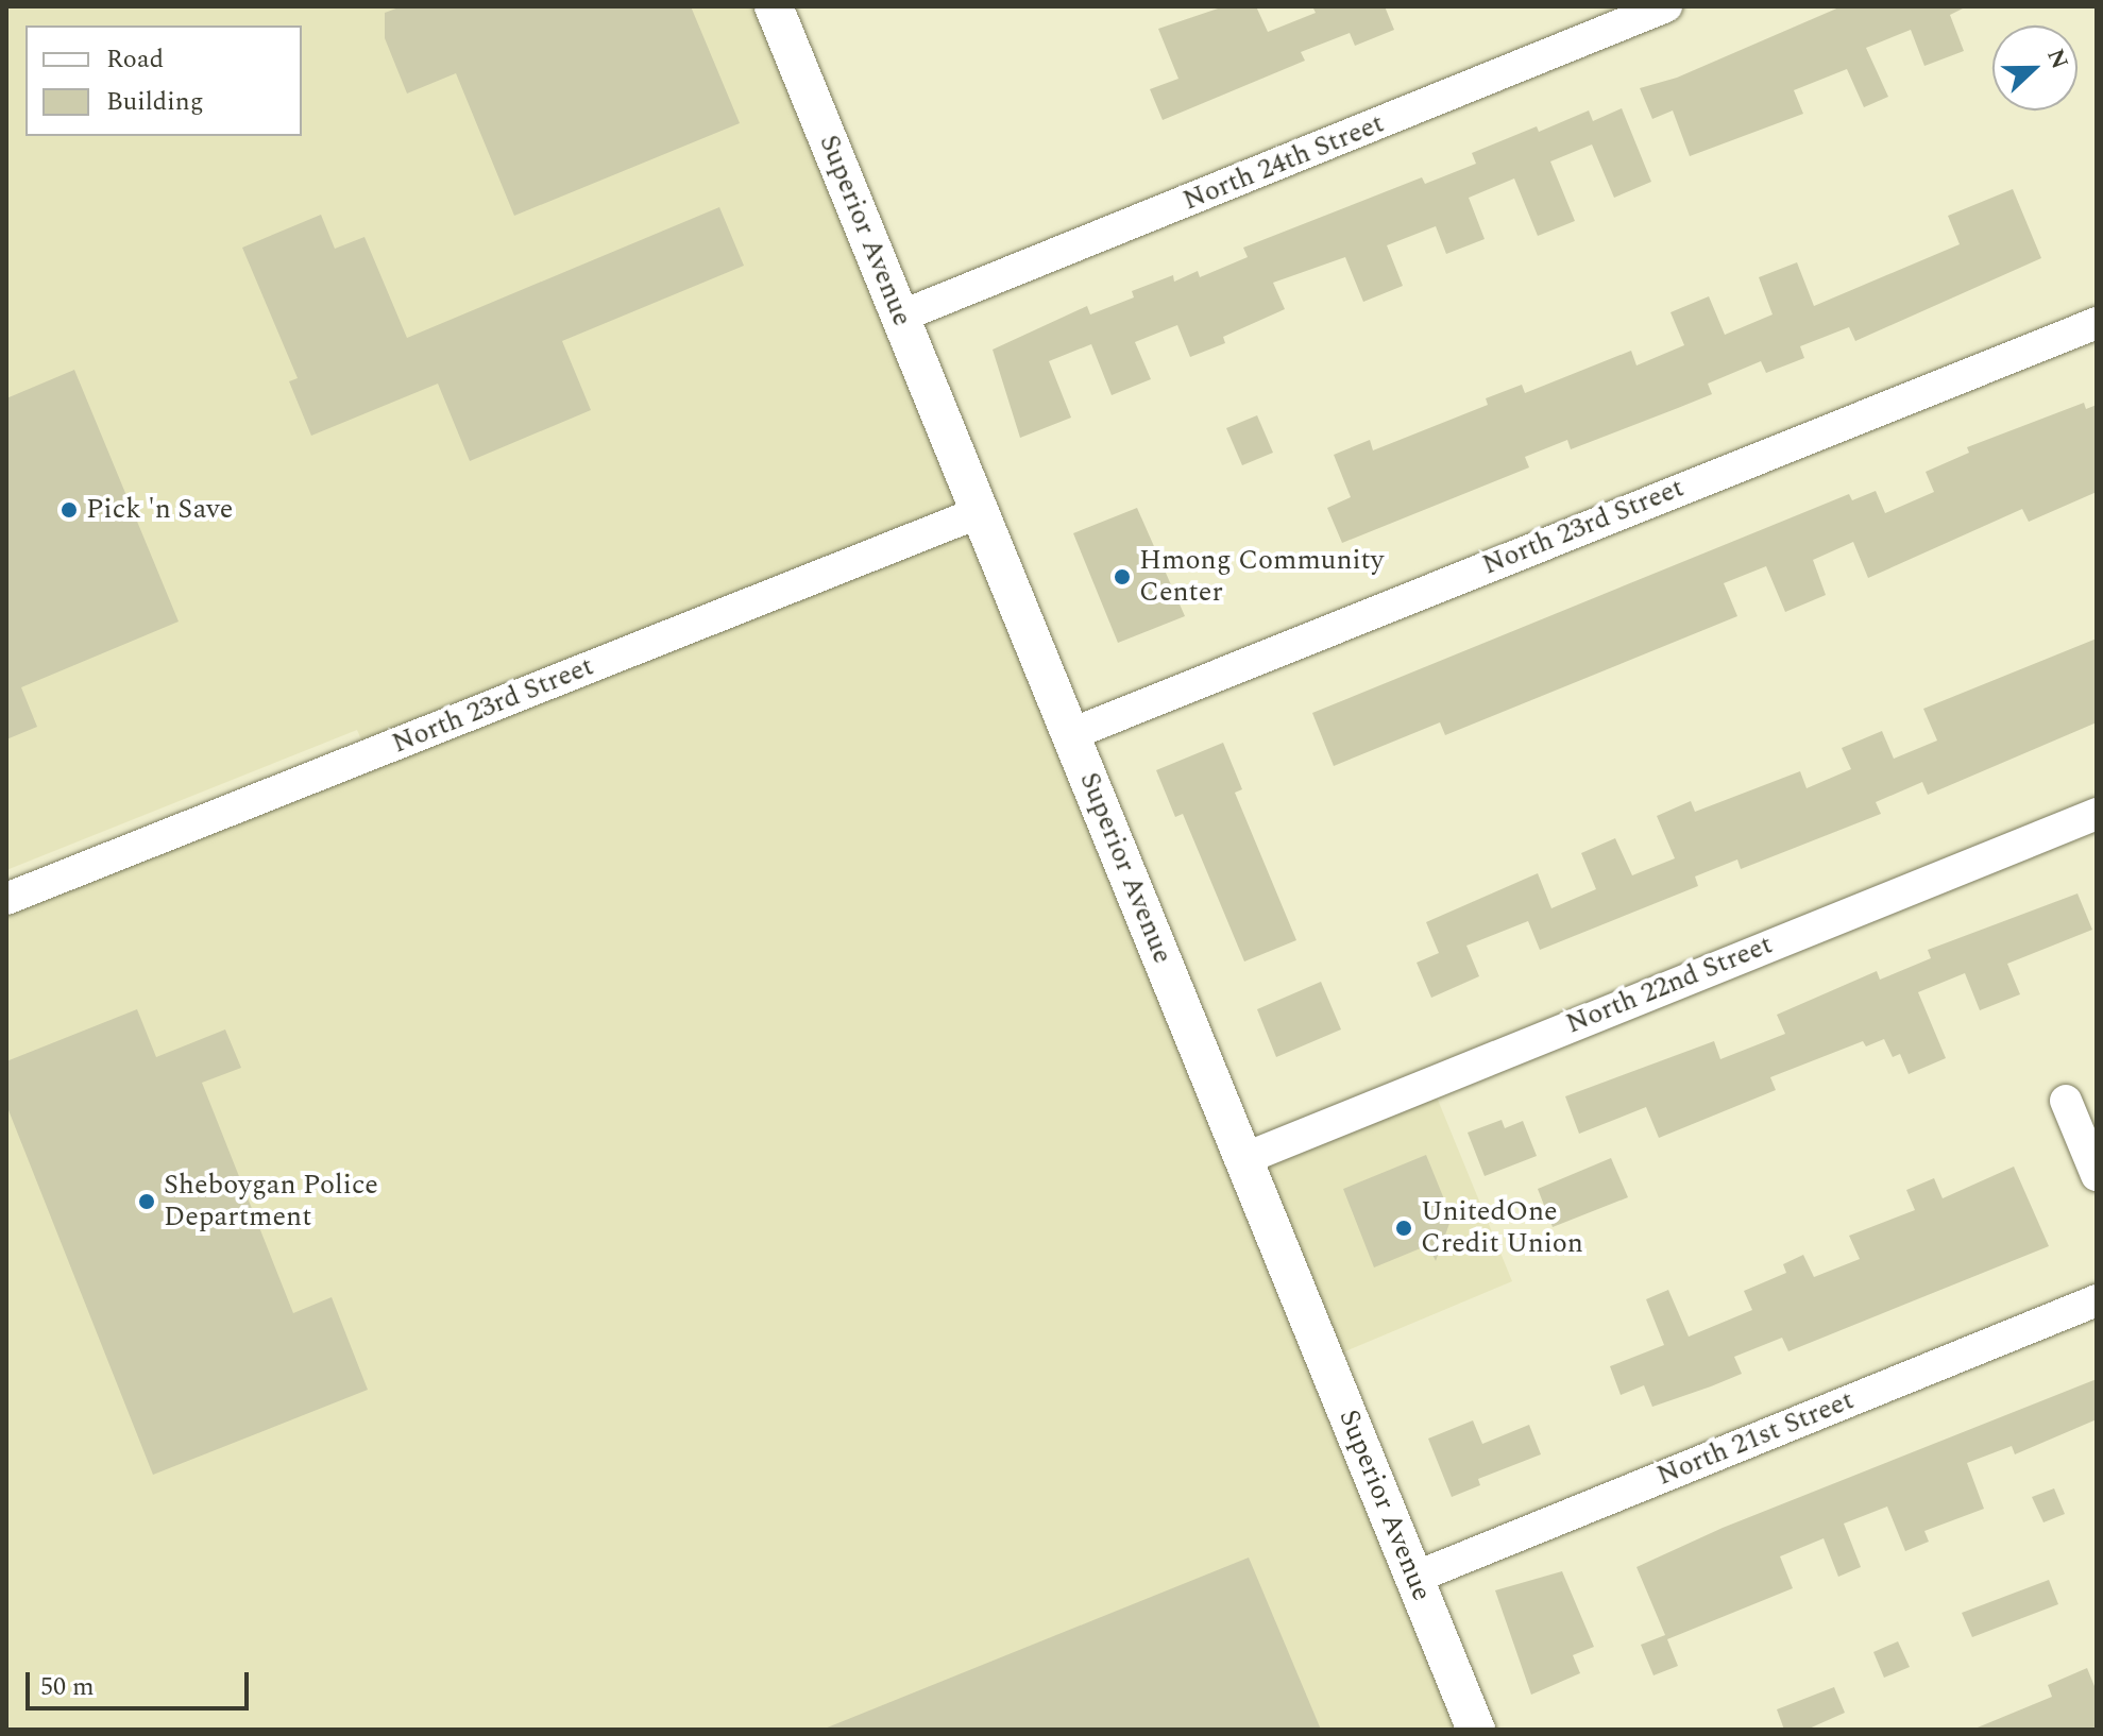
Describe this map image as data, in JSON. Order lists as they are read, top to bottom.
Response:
{
  "streets": {
    "street": [
      "North 24th Street",
      "Superior Avenue",
      "North 23rd Street",
      "North 22nd Street",
      "North 21st Street"
    ]
  },
  "crossings": [
    ["North 24th Street", "Superior Avenue"],
    ["Superior Avenue", "North 23rd Street"],
    ["Superior Avenue", "North 22nd Street"],
    ["Superior Avenue", "North 21st Street"]
  ],
  "places": [
    "Pick 'n Save",
    "Hmong Community Center",
    "Sheboygan Police Department",
    "UnitedOne Credit Union"
  ],
  "legend": ["Road", "Building"],
  "scale_bar": "50 m",
  "north": "right"
}
